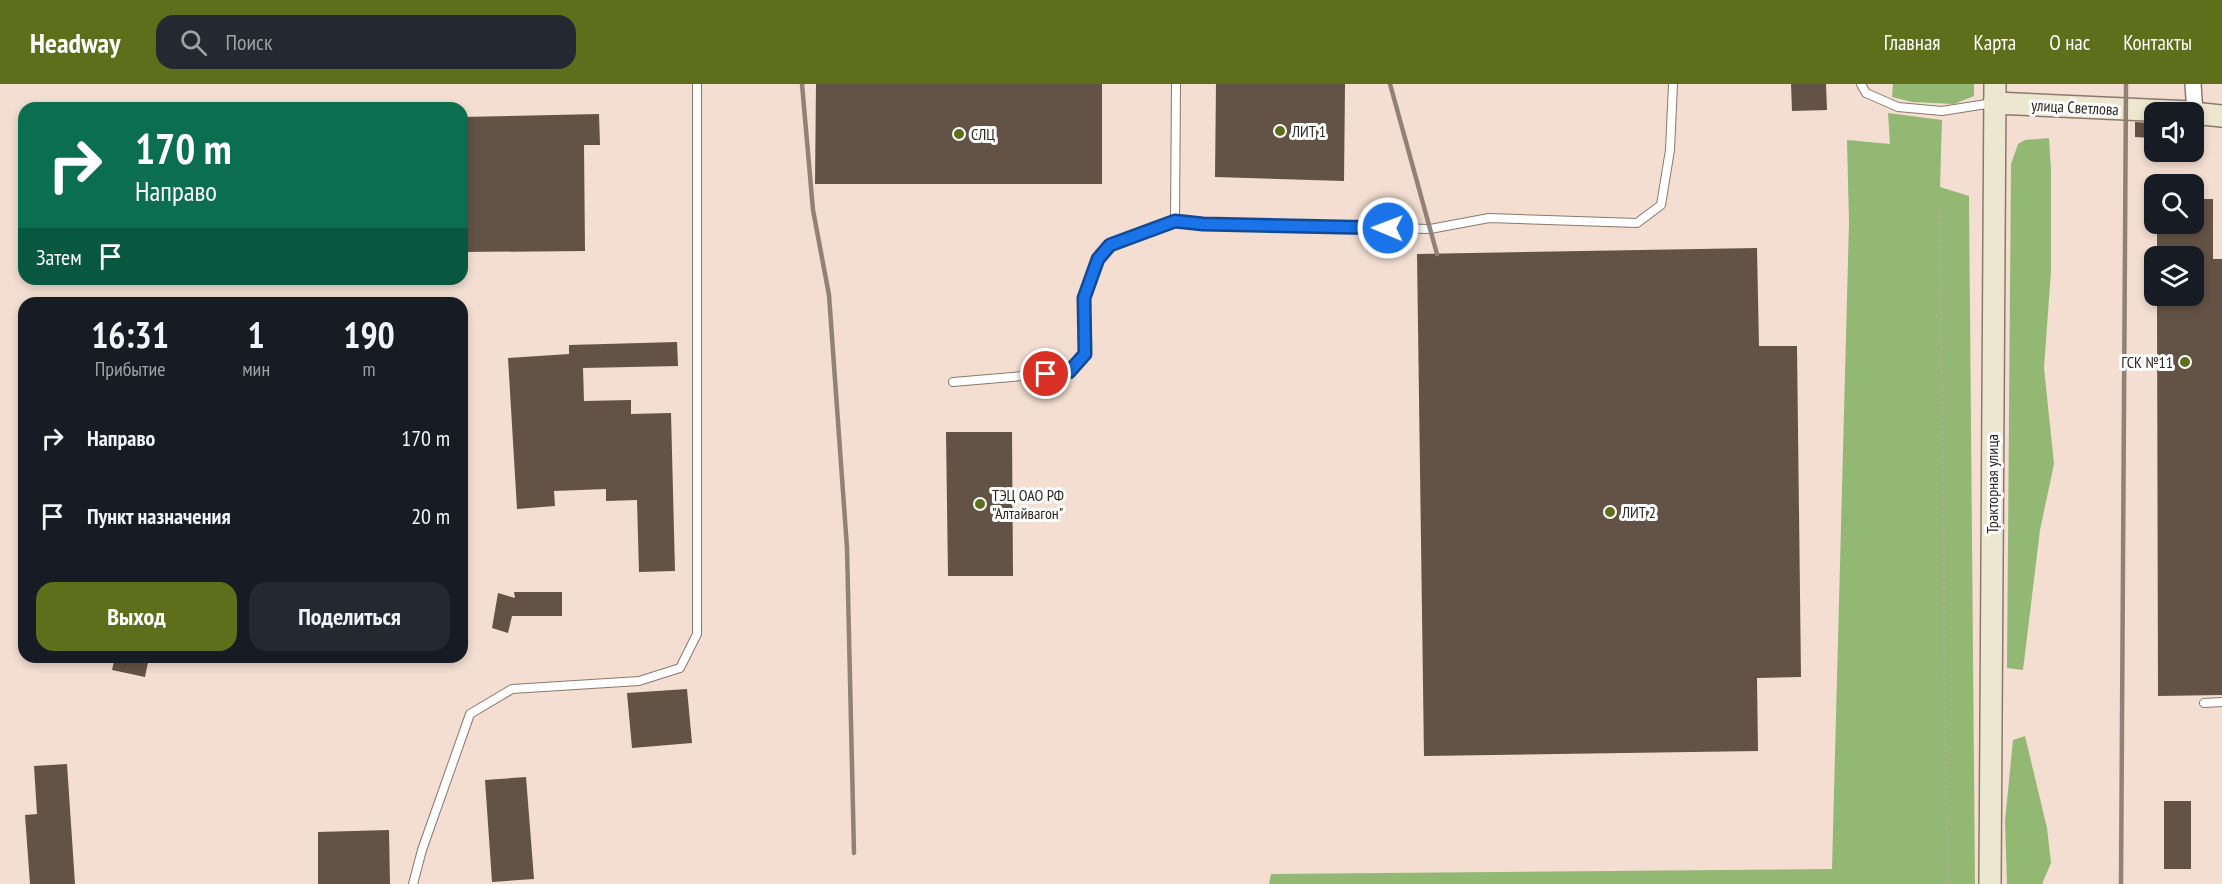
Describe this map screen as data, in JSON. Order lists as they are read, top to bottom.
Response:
{
  "streets": {
    "street": ["улица Светлова", "Тракторная улица"]
  },
  "crossings": [
    ["улица Светлова", "Тракторная улица"]
  ],
  "places": [
    "ЛИТ 1",
    "СЛЦ",
    "ГСК №11",
    "ТЭЦ ОАО РФ \"Алтайвагон\"",
    "ЛИТ 2"
  ],
  "page": {
    "header": "Headway",
    "search": "Поиск",
    "nav": [
      "Главная",
      "Карта",
      "О нас",
      "Контакты"
    ],
    "turn": ["170 m", "Направо"],
    "then": "Затем",
    "eta": [
      "16:31",
      "Прибытие",
      "1",
      "мин",
      "190",
      "m"
    ],
    "list": [
      {
        "name": "Направо",
        "value": "170 m"
      },
      {
        "name": "Пункт назначения",
        "value": "20 m"
      }
    ],
    "buttons": ["Выход", "Поделиться"]
  }
}
